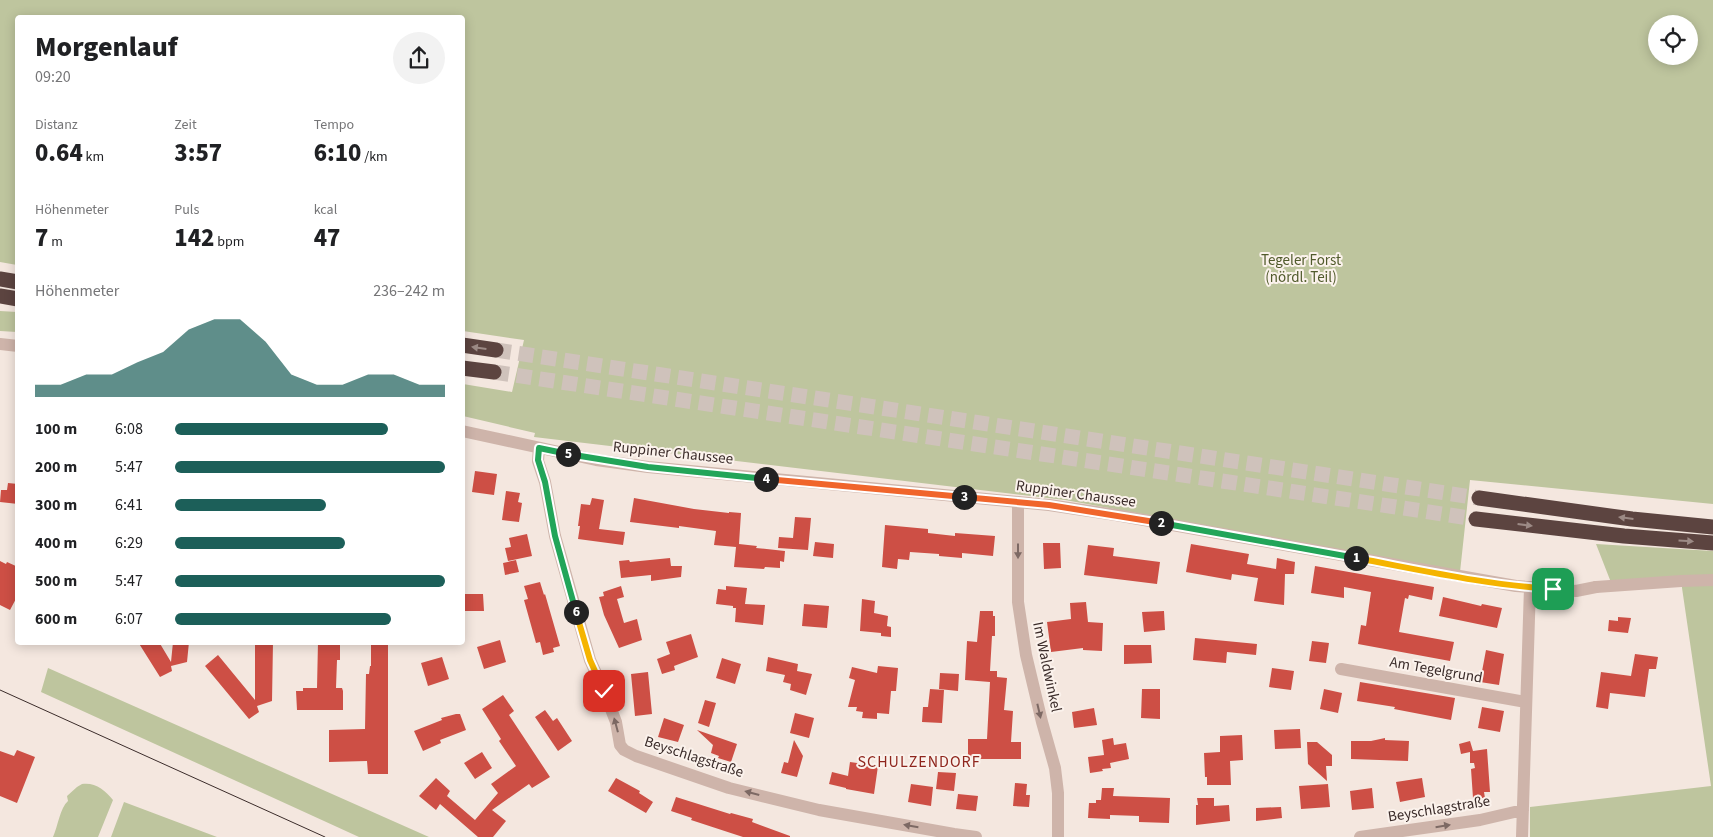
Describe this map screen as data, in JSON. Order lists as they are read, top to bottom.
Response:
{
  "streets": {
    "street": [
      "Ruppiner Chaussee",
      "Im Waldwinkel",
      "Am Tegelgrund",
      "Beyschlagstraße"
    ]
  },
  "crossings": [
    ["Ruppiner Chaussee", "Im Waldwinkel"],
    ["Ruppiner Chaussee", "Beyschlagstraße"]
  ],
  "one_way": ["Im Waldwinkel"],
  "districts": ["SCHULZENDORF"],
  "parks": ["Tegeler Forst (nördl. Teil)"],
  "page": {
    "heading": ["Morgenlauf", "09:20"],
    "stats": [
      ["Distanz", "0.64 km"],
      ["Zeit", "3:57"],
      ["Tempo", "6:10 /km"],
      ["Höhenmeter", "7 m"],
      ["Puls", "142 bpm"],
      ["kcal", "47"]
    ],
    "chart": ["Höhenmeter", "236–242 m"],
    "list": [
      {
        "name": "100 m",
        "note": "6:08"
      },
      {
        "name": "200 m",
        "note": "5:47"
      },
      {
        "name": "300 m",
        "note": "6:41"
      },
      {
        "name": "400 m",
        "note": "6:29"
      },
      {
        "name": "500 m",
        "note": "5:47"
      },
      {
        "name": "600 m",
        "note": "6:07"
      }
    ],
    "pins": [
      "5",
      "4",
      "3",
      "2",
      "1",
      "6"
    ]
  }
}
